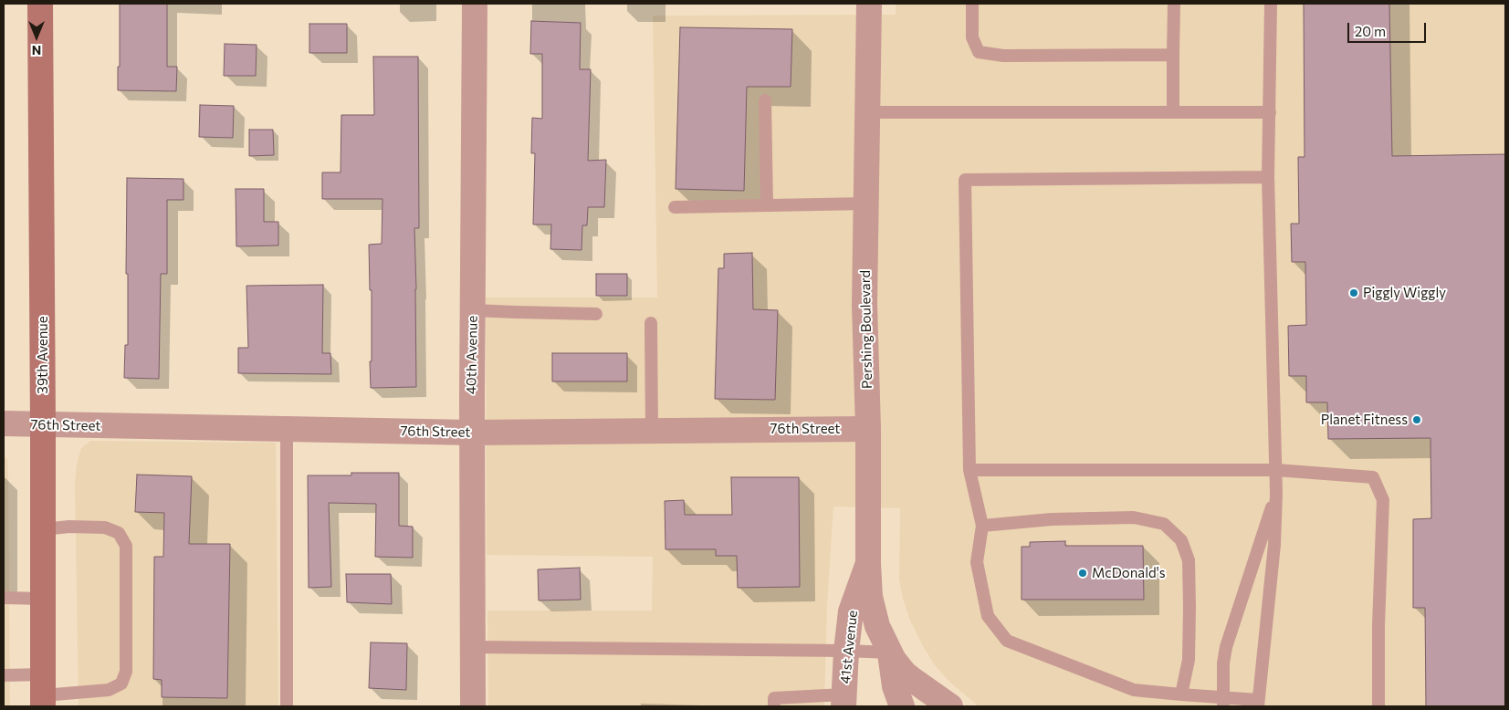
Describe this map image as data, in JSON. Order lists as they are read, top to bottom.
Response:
{
  "streets": {
    "main road": ["39th Avenue"],
    "street": [
      "Pershing Boulevard",
      "40th Avenue",
      "76th Street",
      "41st Avenue"
    ]
  },
  "crossings": [
    ["Pershing Boulevard", "76th Street"],
    ["Pershing Boulevard", "41st Avenue"],
    ["39th Avenue", "76th Street"],
    ["40th Avenue", "76th Street"]
  ],
  "places": ["Piggly Wiggly", "Planet Fitness", "McDonald's"],
  "scale_bar": "20 m",
  "north": "bottom"
}
